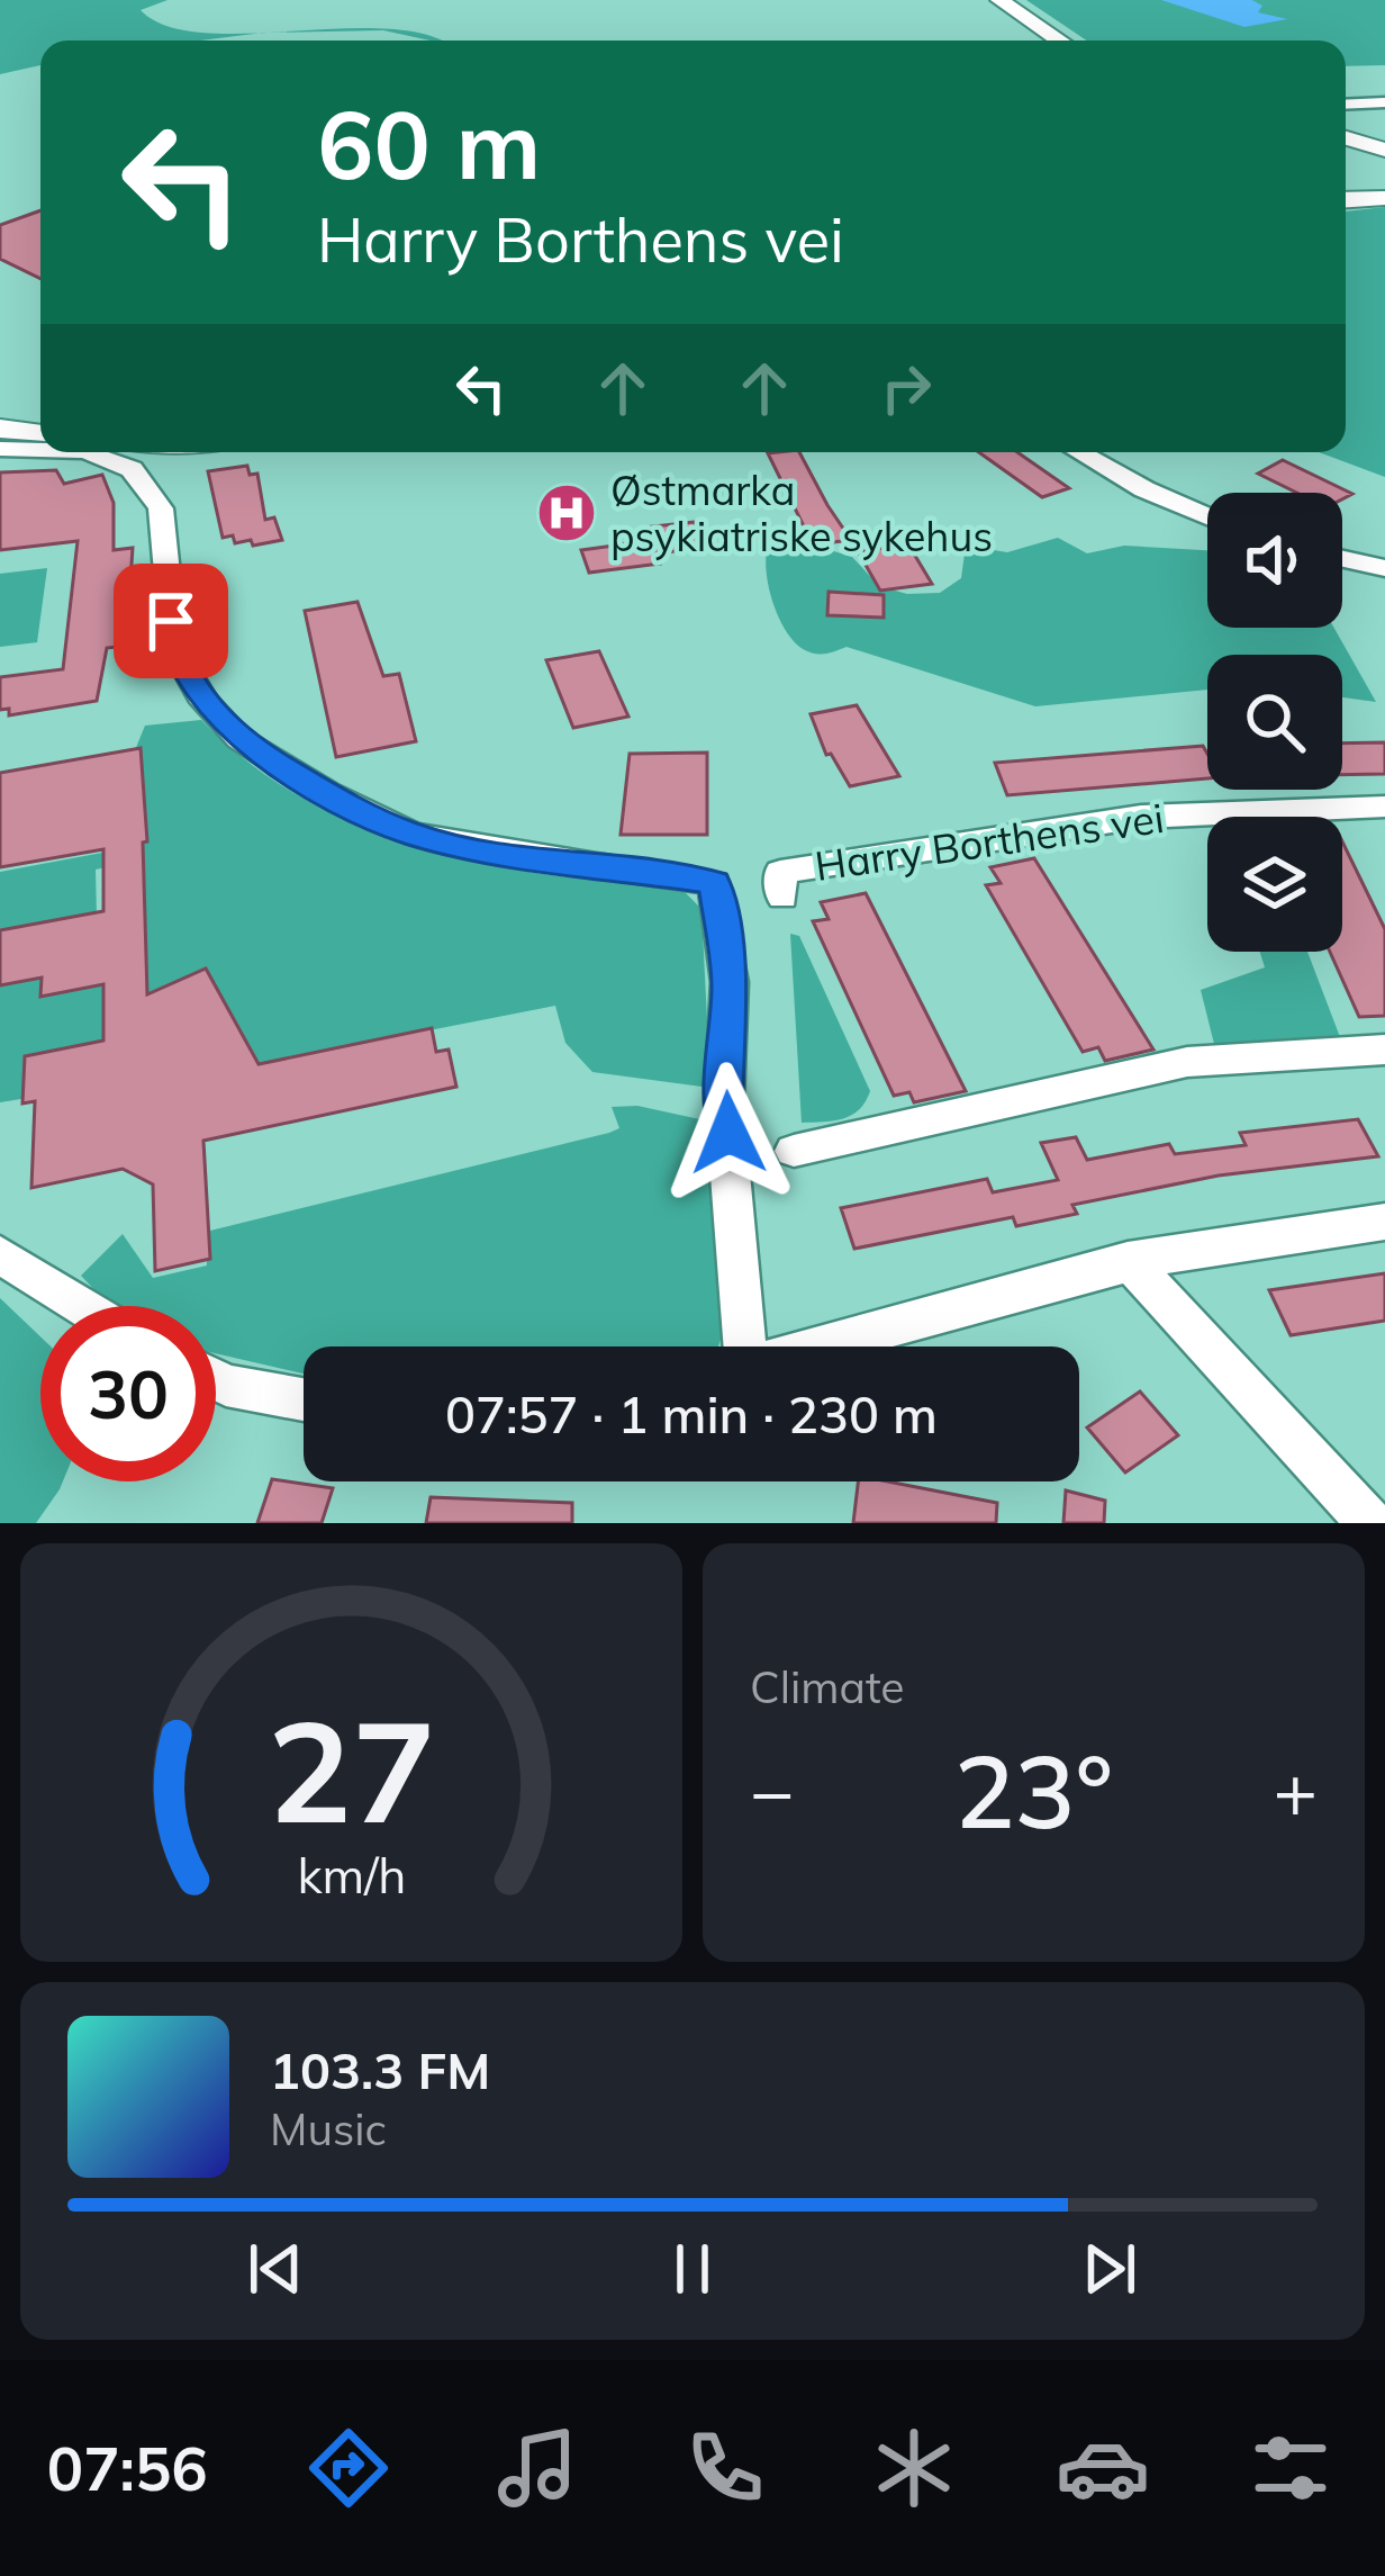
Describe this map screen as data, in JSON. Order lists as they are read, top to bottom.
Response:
{
  "streets": {
    "street": ["Harry Borthens vei"]
  },
  "places": {
    "hospital": ["Østmarka psykiatriske sykehus"]
  },
  "page": {
    "turn": ["60 m", "Harry Borthens vei"],
    "limit": "30",
    "trip": "07:57 · 1 min · 230 m",
    "tile": "Climate",
    "heat": ["−", "23°", "+"],
    "song": ["103.3 FM", "Music"],
    "tabs": "07:56",
    "gauge": ["27", "km/h"]
  }
}
